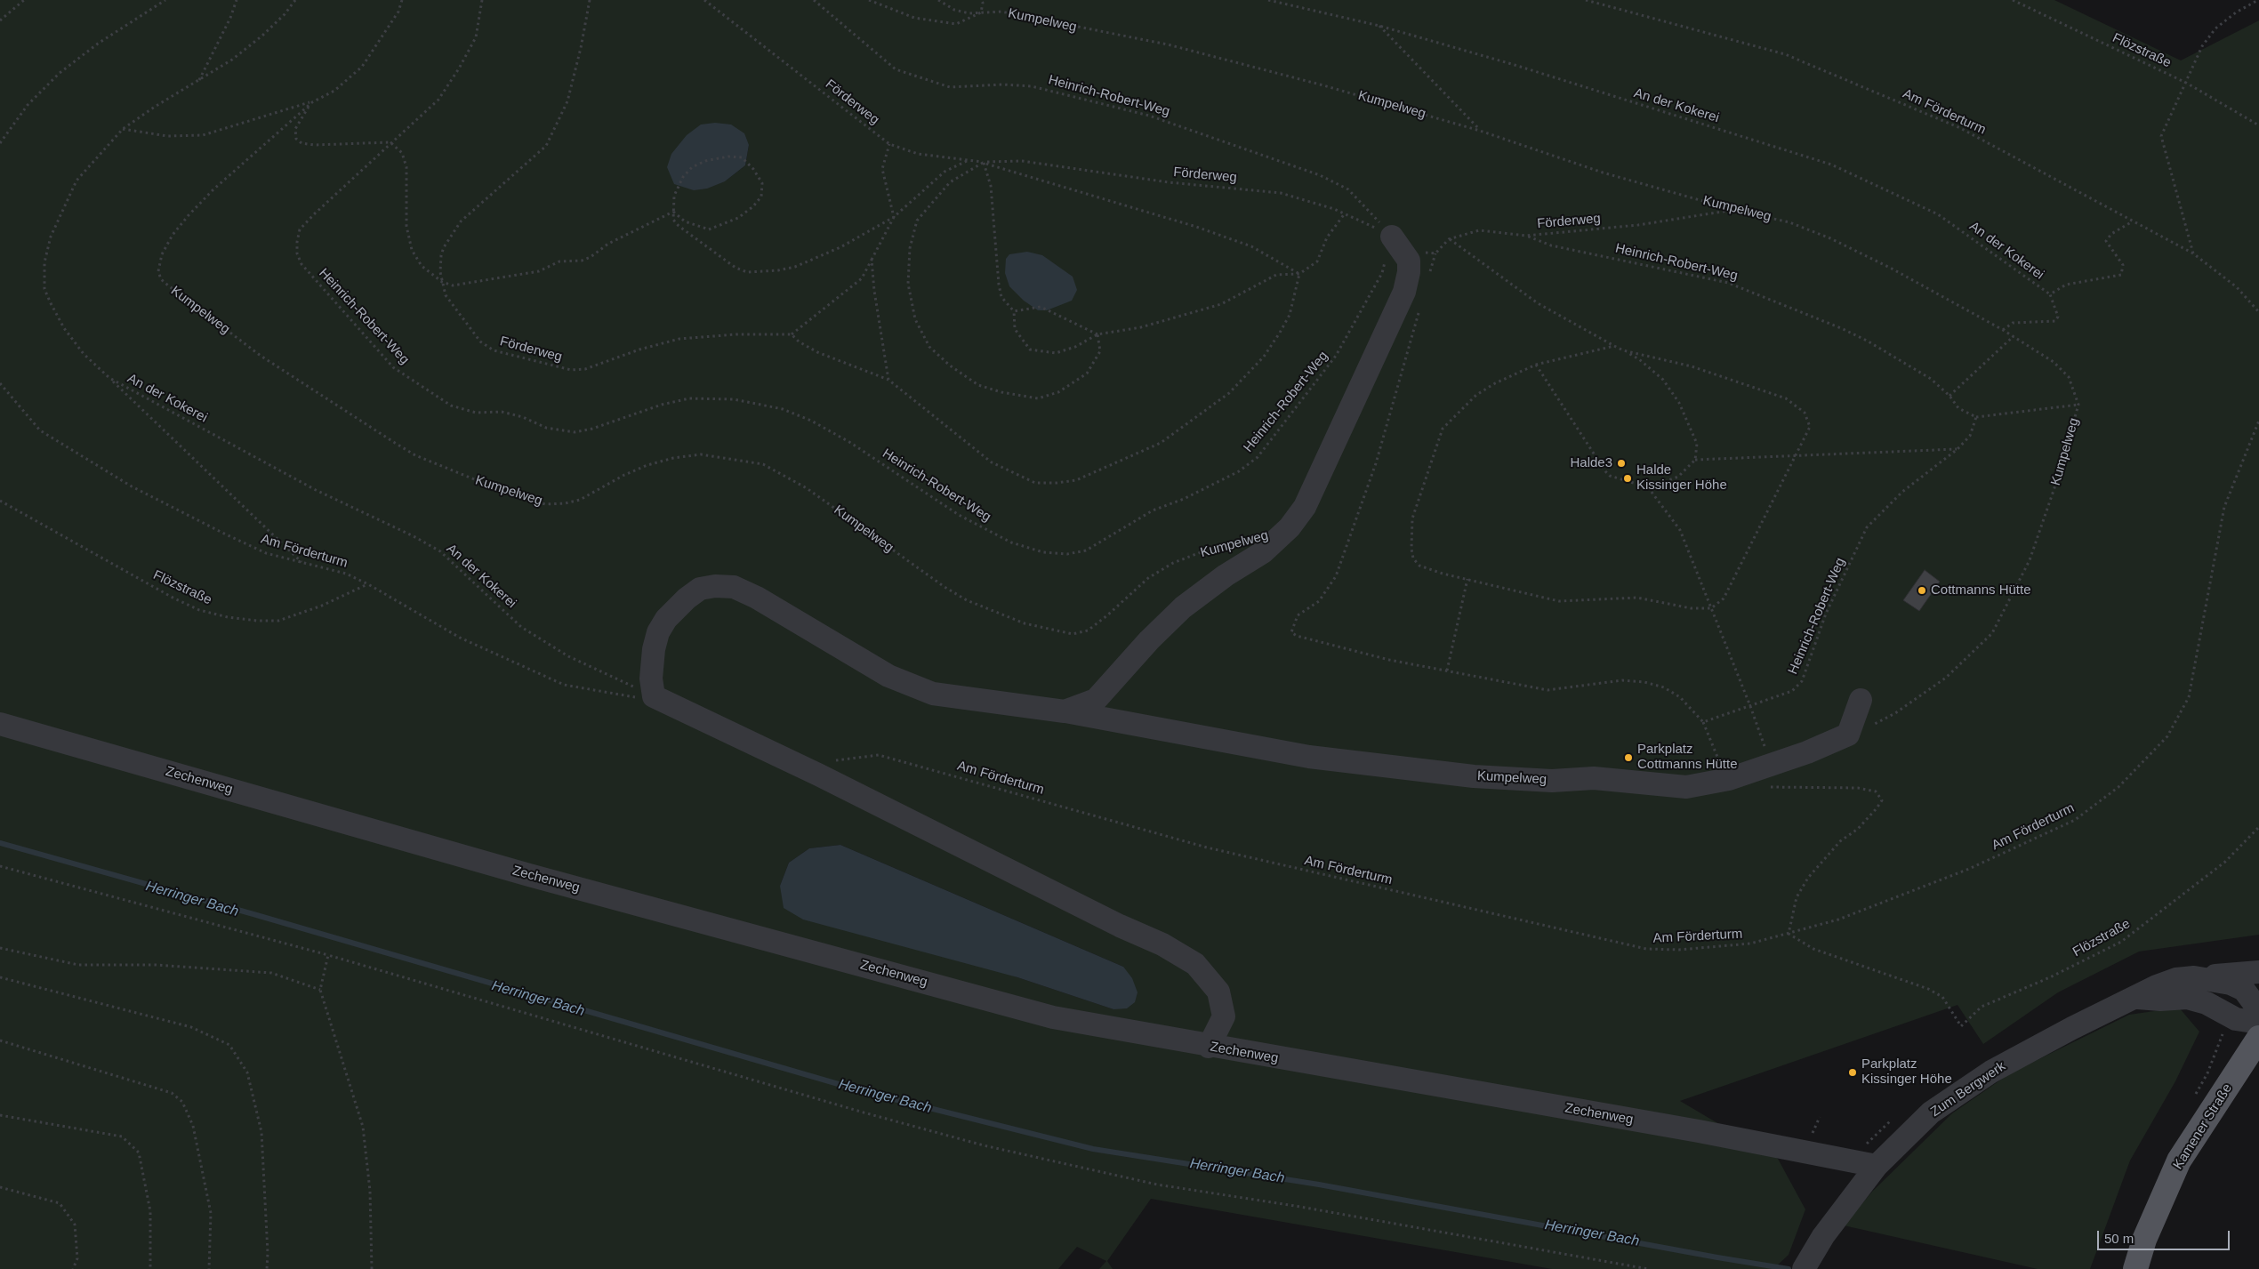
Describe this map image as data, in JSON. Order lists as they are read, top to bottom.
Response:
{
  "streets": {
    "main road": ["Kamener Straße"],
    "street": ["Kumpelweg", "Zechenweg", "Zum Bergwerk"],
    "path": [
      "Flözstraße",
      "Heinrich-Robert-Weg",
      "Förderweg",
      "An der Kokerei",
      "Am Förderturm"
    ]
  },
  "crossings": [
    ["Kumpelweg", "Förderweg"],
    ["Kumpelweg", "An der Kokerei"],
    ["Kumpelweg", "Am Förderturm"],
    ["Flözstraße", "Am Förderturm"],
    ["Heinrich-Robert-Weg", "Förderweg"],
    ["An der Kokerei", "Am Förderturm"],
    ["Zechenweg", "Zum Bergwerk"]
  ],
  "water": ["Herringer Bach"],
  "places": [
    "Halde3",
    "Halde Kissinger Höhe",
    "Cottmanns Hütte",
    "Parkplatz Cottmanns Hütte",
    "Parkplatz Kissinger Höhe"
  ],
  "scale_bar": "50 m"
}
